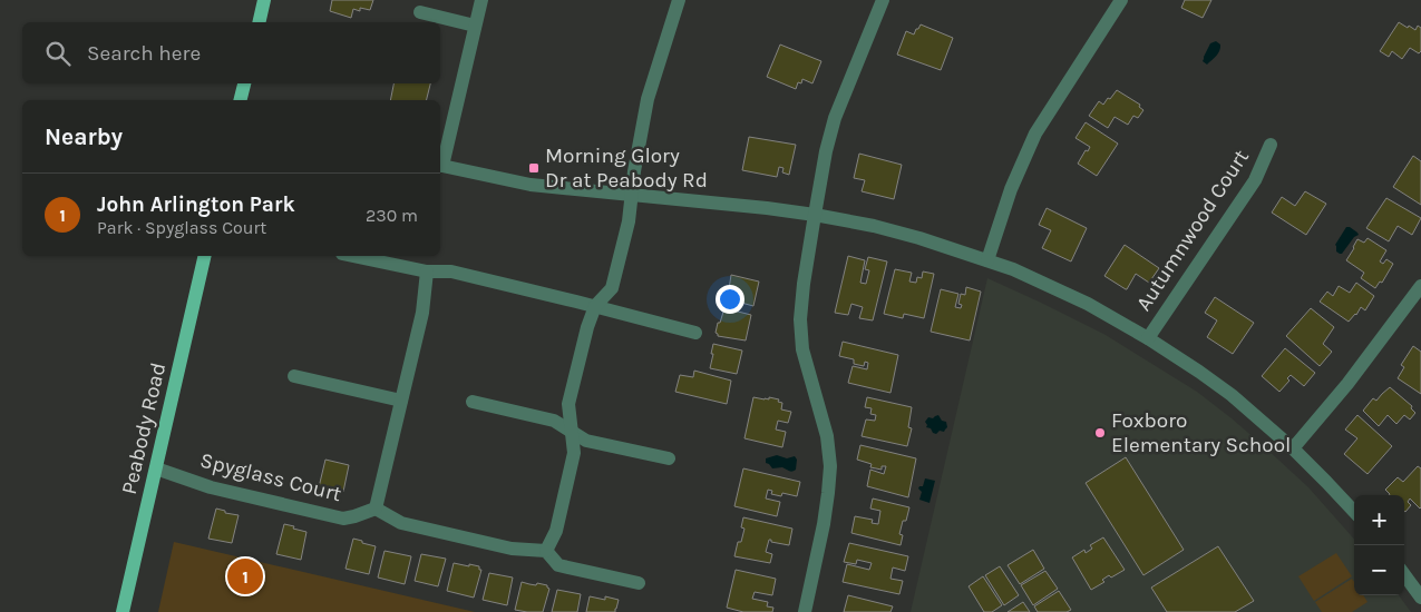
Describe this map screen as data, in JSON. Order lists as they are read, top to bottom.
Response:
{
  "streets": {
    "main road": ["Peabody Road"],
    "street": ["Autumnwood Court", "Spyglass Court"]
  },
  "crossings": [
    ["Peabody Road", "Spyglass Court"]
  ],
  "places": {
    "transit": ["Morning Glory Dr at Peabody Rd"],
    "other": ["Foxboro Elementary School"]
  },
  "page": {
    "search": "Search here",
    "heading": "Nearby",
    "list": [
      {
        "mark": "1",
        "name": "John Arlington Park",
        "note": "Park · Spyglass Court",
        "value": "230 m"
      }
    ],
    "map_buttons": ["+", "−"],
    "pins": "1"
  }
}
